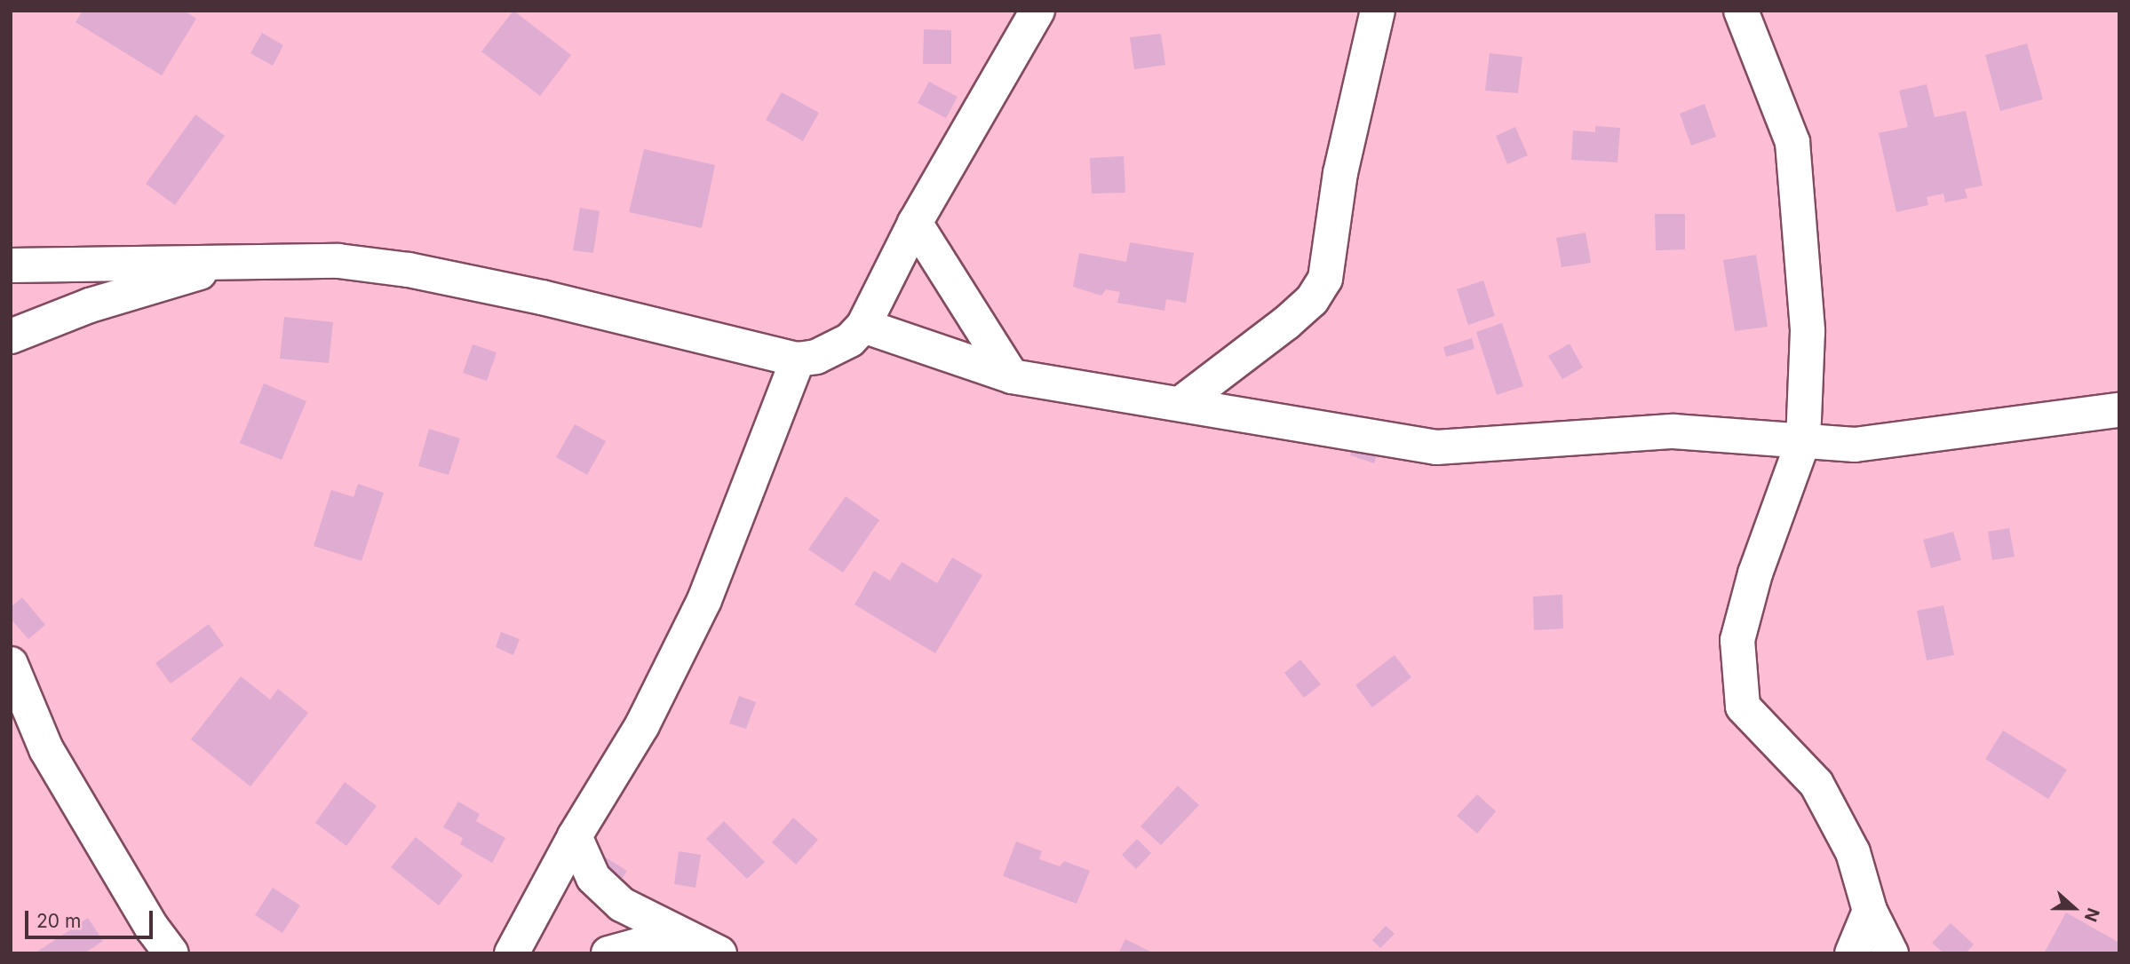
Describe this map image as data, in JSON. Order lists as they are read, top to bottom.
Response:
{
  "scale_bar": "20 m",
  "north": "right"
}
